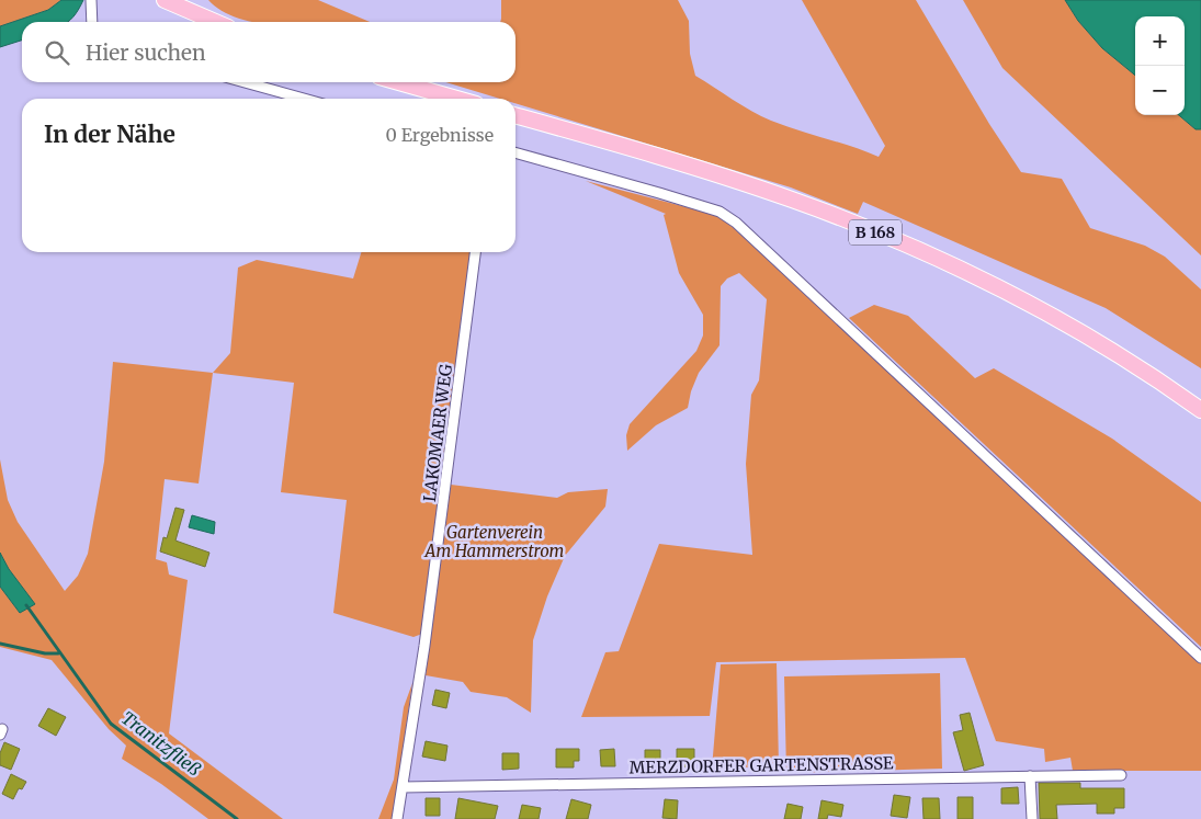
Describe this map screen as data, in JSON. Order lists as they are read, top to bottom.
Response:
{
  "streets": {
    "main road": ["B 168"],
    "street": ["LAKOMAER WEG", "MERZDORFER GARTENSTRASSE"]
  },
  "crossings": [
    ["LAKOMAER WEG", "MERZDORFER GARTENSTRASSE"]
  ],
  "water": ["Tranitzfließ"],
  "parks": ["Gartenverein Am Hammerstrom"],
  "page": {
    "map_buttons": ["+", "−"],
    "search": "Hier suchen",
    "heading": ["In der Nähe", "0 Ergebnisse"]
  }
}
